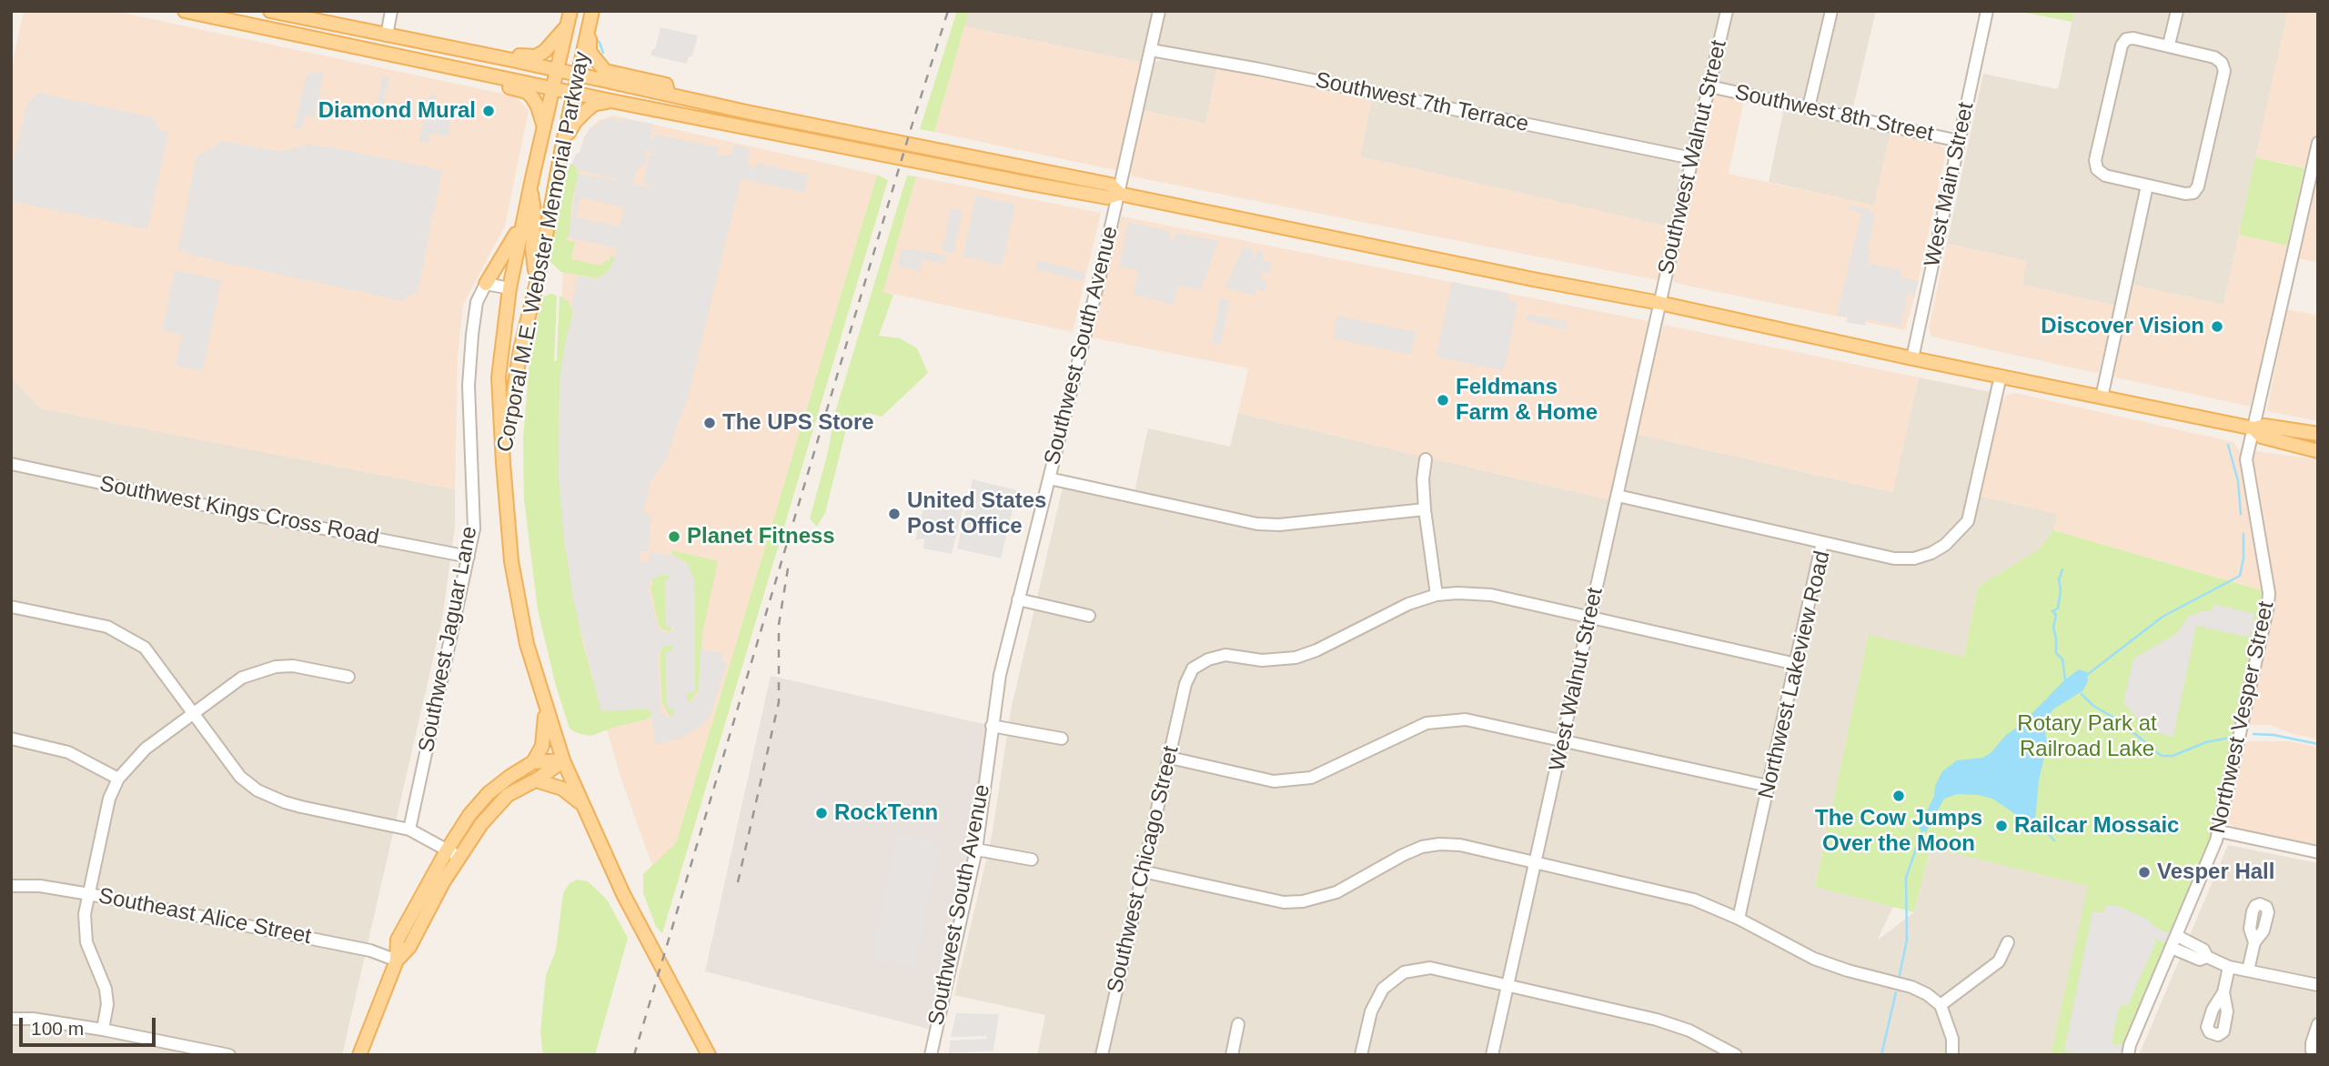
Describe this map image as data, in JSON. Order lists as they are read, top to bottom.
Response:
{
  "streets": {
    "main road": ["Corporal M.E. Webster Memorial Parkway"],
    "street": [
      "Southwest 7th Terrace",
      "Southwest 8th Street",
      "Southwest Walnut Street",
      "West Main Street",
      "Southwest South Avenue",
      "Southwest Kings Cross Road",
      "Southwest Jaguar Lane",
      "Northwest Lakeview Road",
      "West Walnut Street",
      "Northwest Vesper Street",
      "Southwest Chicago Street",
      "Southeast Alice Street"
    ]
  },
  "crossings": [
    ["Southwest 7th Terrace", "Southwest Walnut Street"],
    ["Southwest 7th Terrace", "Southwest South Avenue"],
    ["Southwest 8th Street", "Southwest Walnut Street"],
    ["Southwest 8th Street", "West Main Street"],
    ["Southwest Walnut Street", "West Walnut Street"],
    ["Southwest Kings Cross Road", "Southwest Jaguar Lane"]
  ],
  "parks": ["Rotary Park at Railroad Lake"],
  "places": [
    "Diamond Mural",
    "Discover Vision",
    "Feldmans Farm & Home",
    "The UPS Store",
    "United States Post Office",
    "Planet Fitness",
    "The Cow Jumps Over the Moon",
    "RockTenn",
    "Railcar Mossaic",
    "Vesper Hall"
  ],
  "scale_bar": "100 m"
}
